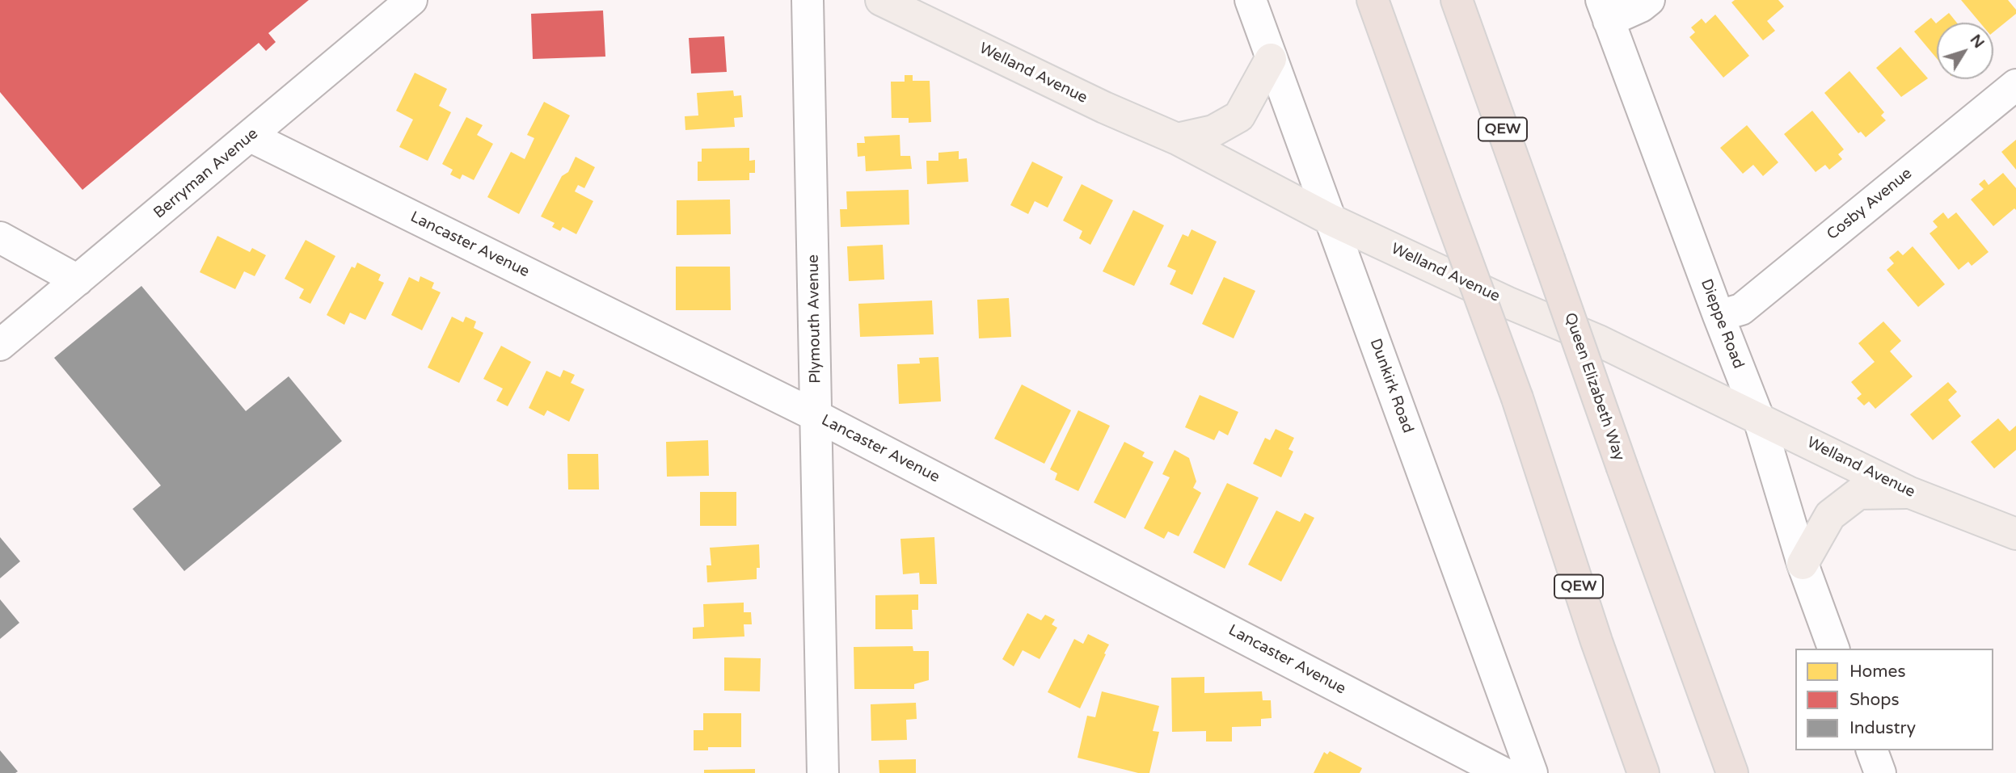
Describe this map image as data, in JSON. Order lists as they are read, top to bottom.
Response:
{
  "streets": {
    "highway": ["QEW", "Queen Elizabeth Way"],
    "main road": ["Welland Avenue"],
    "street": [
      "Berryman Avenue",
      "Cosby Avenue",
      "Lancaster Avenue",
      "Plymouth Avenue",
      "Dieppe Road",
      "Dunkirk Road"
    ]
  },
  "crossings": [
    ["Welland Avenue", "Dieppe Road"],
    ["Welland Avenue", "Dunkirk Road"],
    ["Berryman Avenue", "Lancaster Avenue"],
    ["Cosby Avenue", "Dieppe Road"],
    ["Lancaster Avenue", "Plymouth Avenue"]
  ],
  "legend": ["Homes", "Shops", "Industry"],
  "north": "top right"
}
